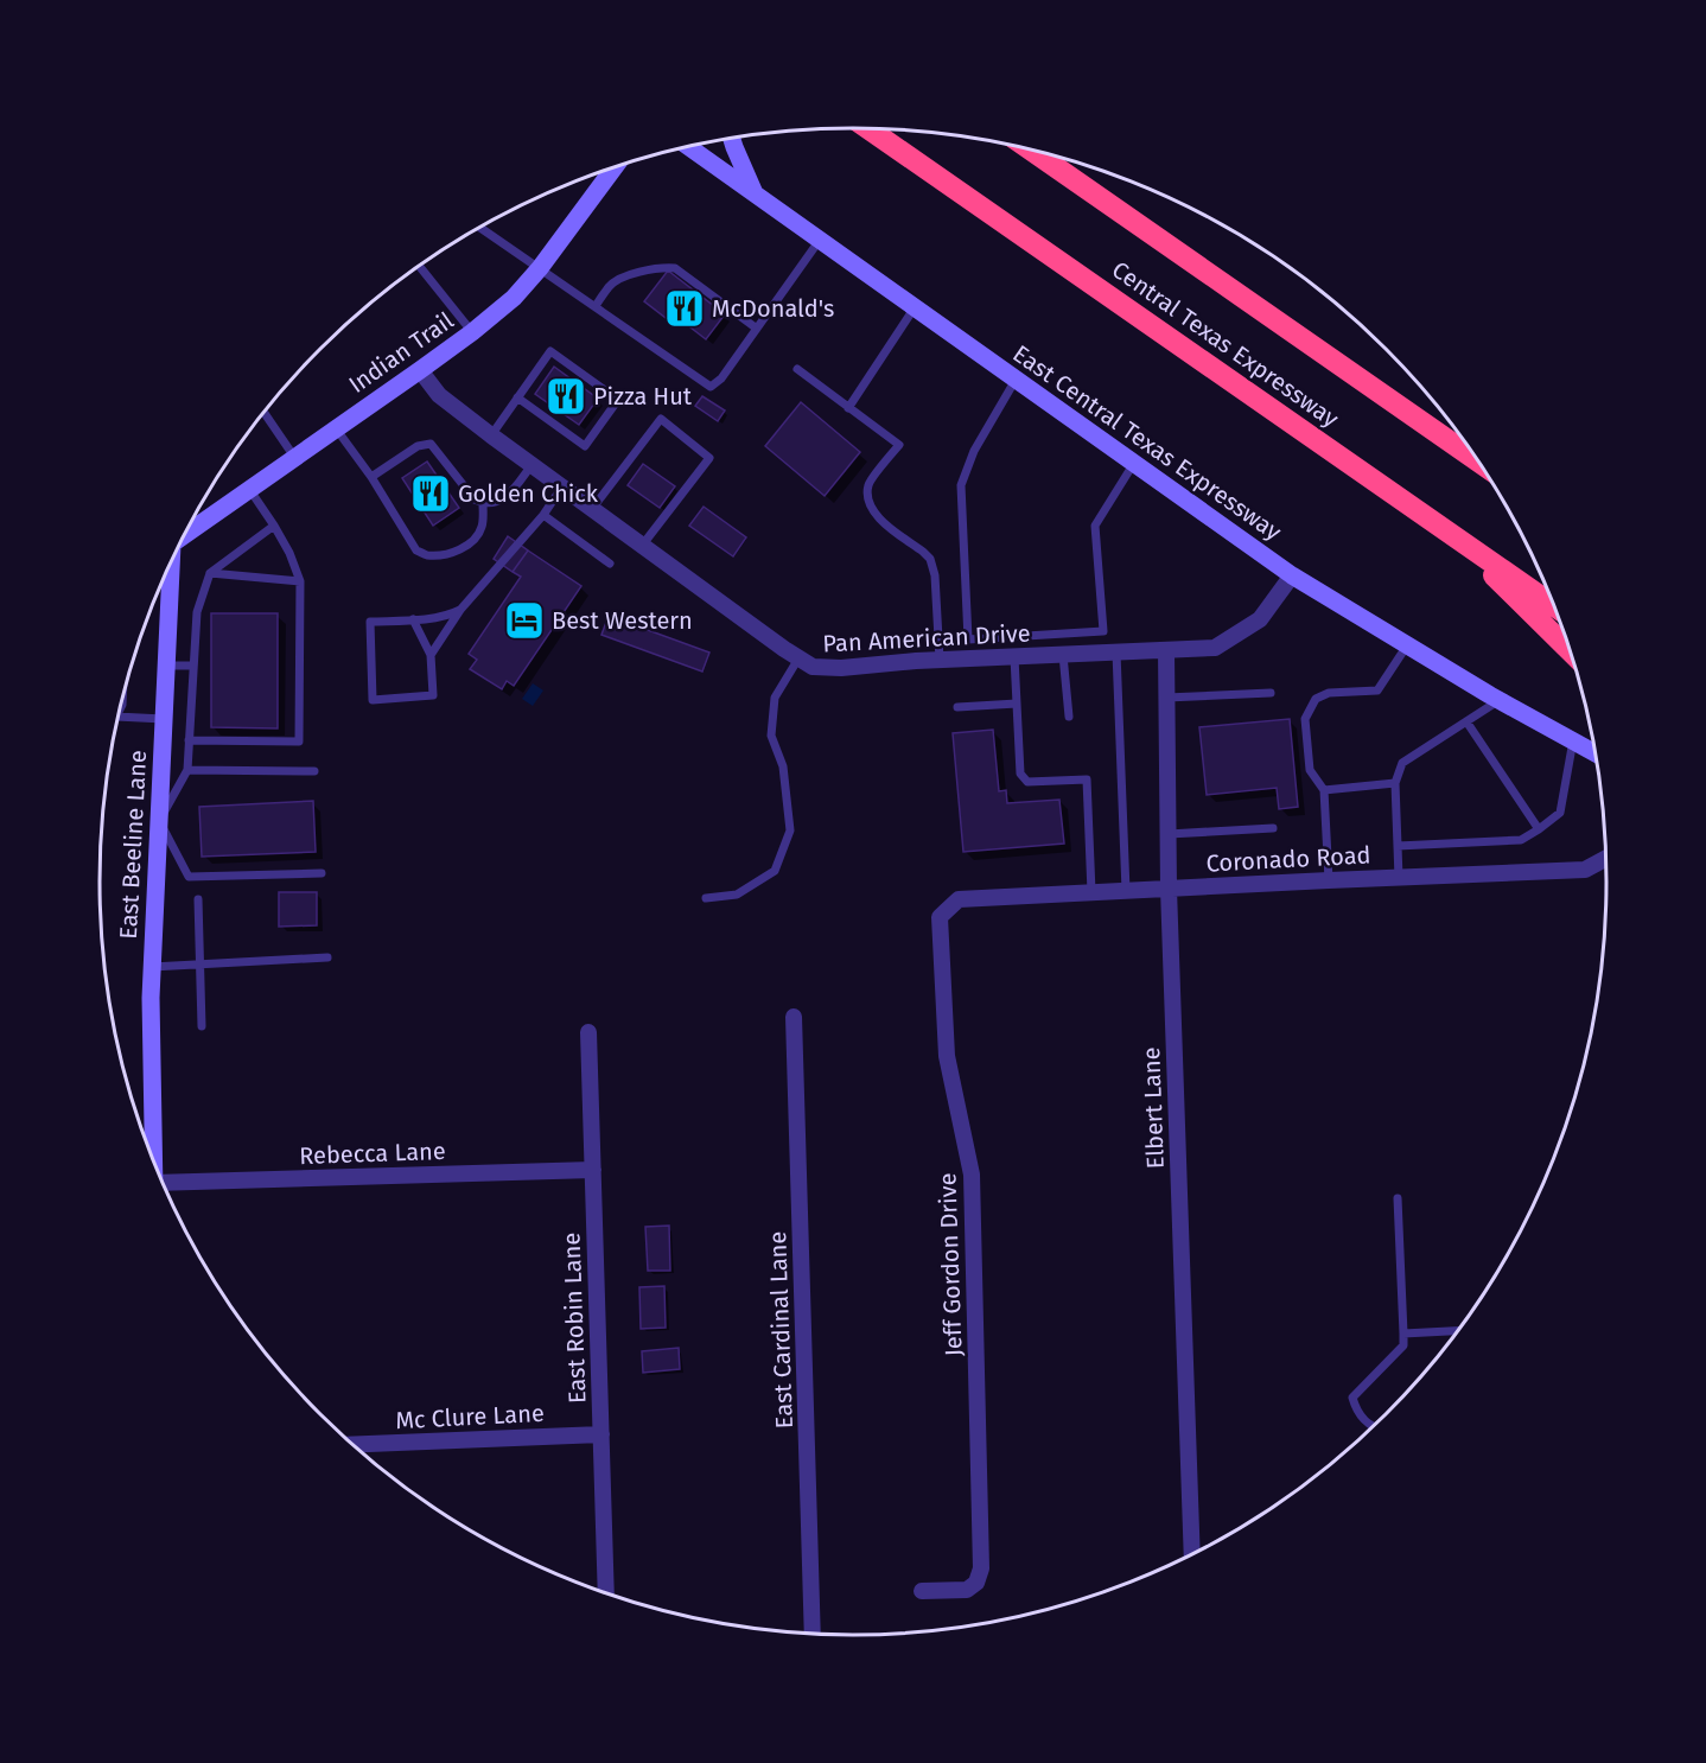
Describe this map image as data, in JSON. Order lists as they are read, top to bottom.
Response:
{
  "streets": {
    "highway": ["Central Texas Expressway"],
    "street": [
      "Indian Trail",
      "East Central Texas Expressway",
      "Pan American Drive",
      "East Beeline Lane",
      "Coronado Road",
      "Elbert Lane",
      "Rebecca Lane",
      "Jeff Gordon Drive",
      "East Robin Lane",
      "East Cardinal Lane",
      "Mc Clure Lane"
    ]
  },
  "crossings": [
    ["Indian Trail", "Pan American Drive"],
    ["East Central Texas Expressway", "Pan American Drive"],
    ["Pan American Drive", "Elbert Lane"],
    ["Coronado Road", "Elbert Lane"],
    ["Coronado Road", "Jeff Gordon Drive"],
    ["Rebecca Lane", "East Robin Lane"],
    ["East Robin Lane", "Mc Clure Lane"]
  ],
  "places": {
    "restaurant": ["McDonald's", "Pizza Hut", "Golden Chick"],
    "hotel": ["Best Western"]
  }
}
